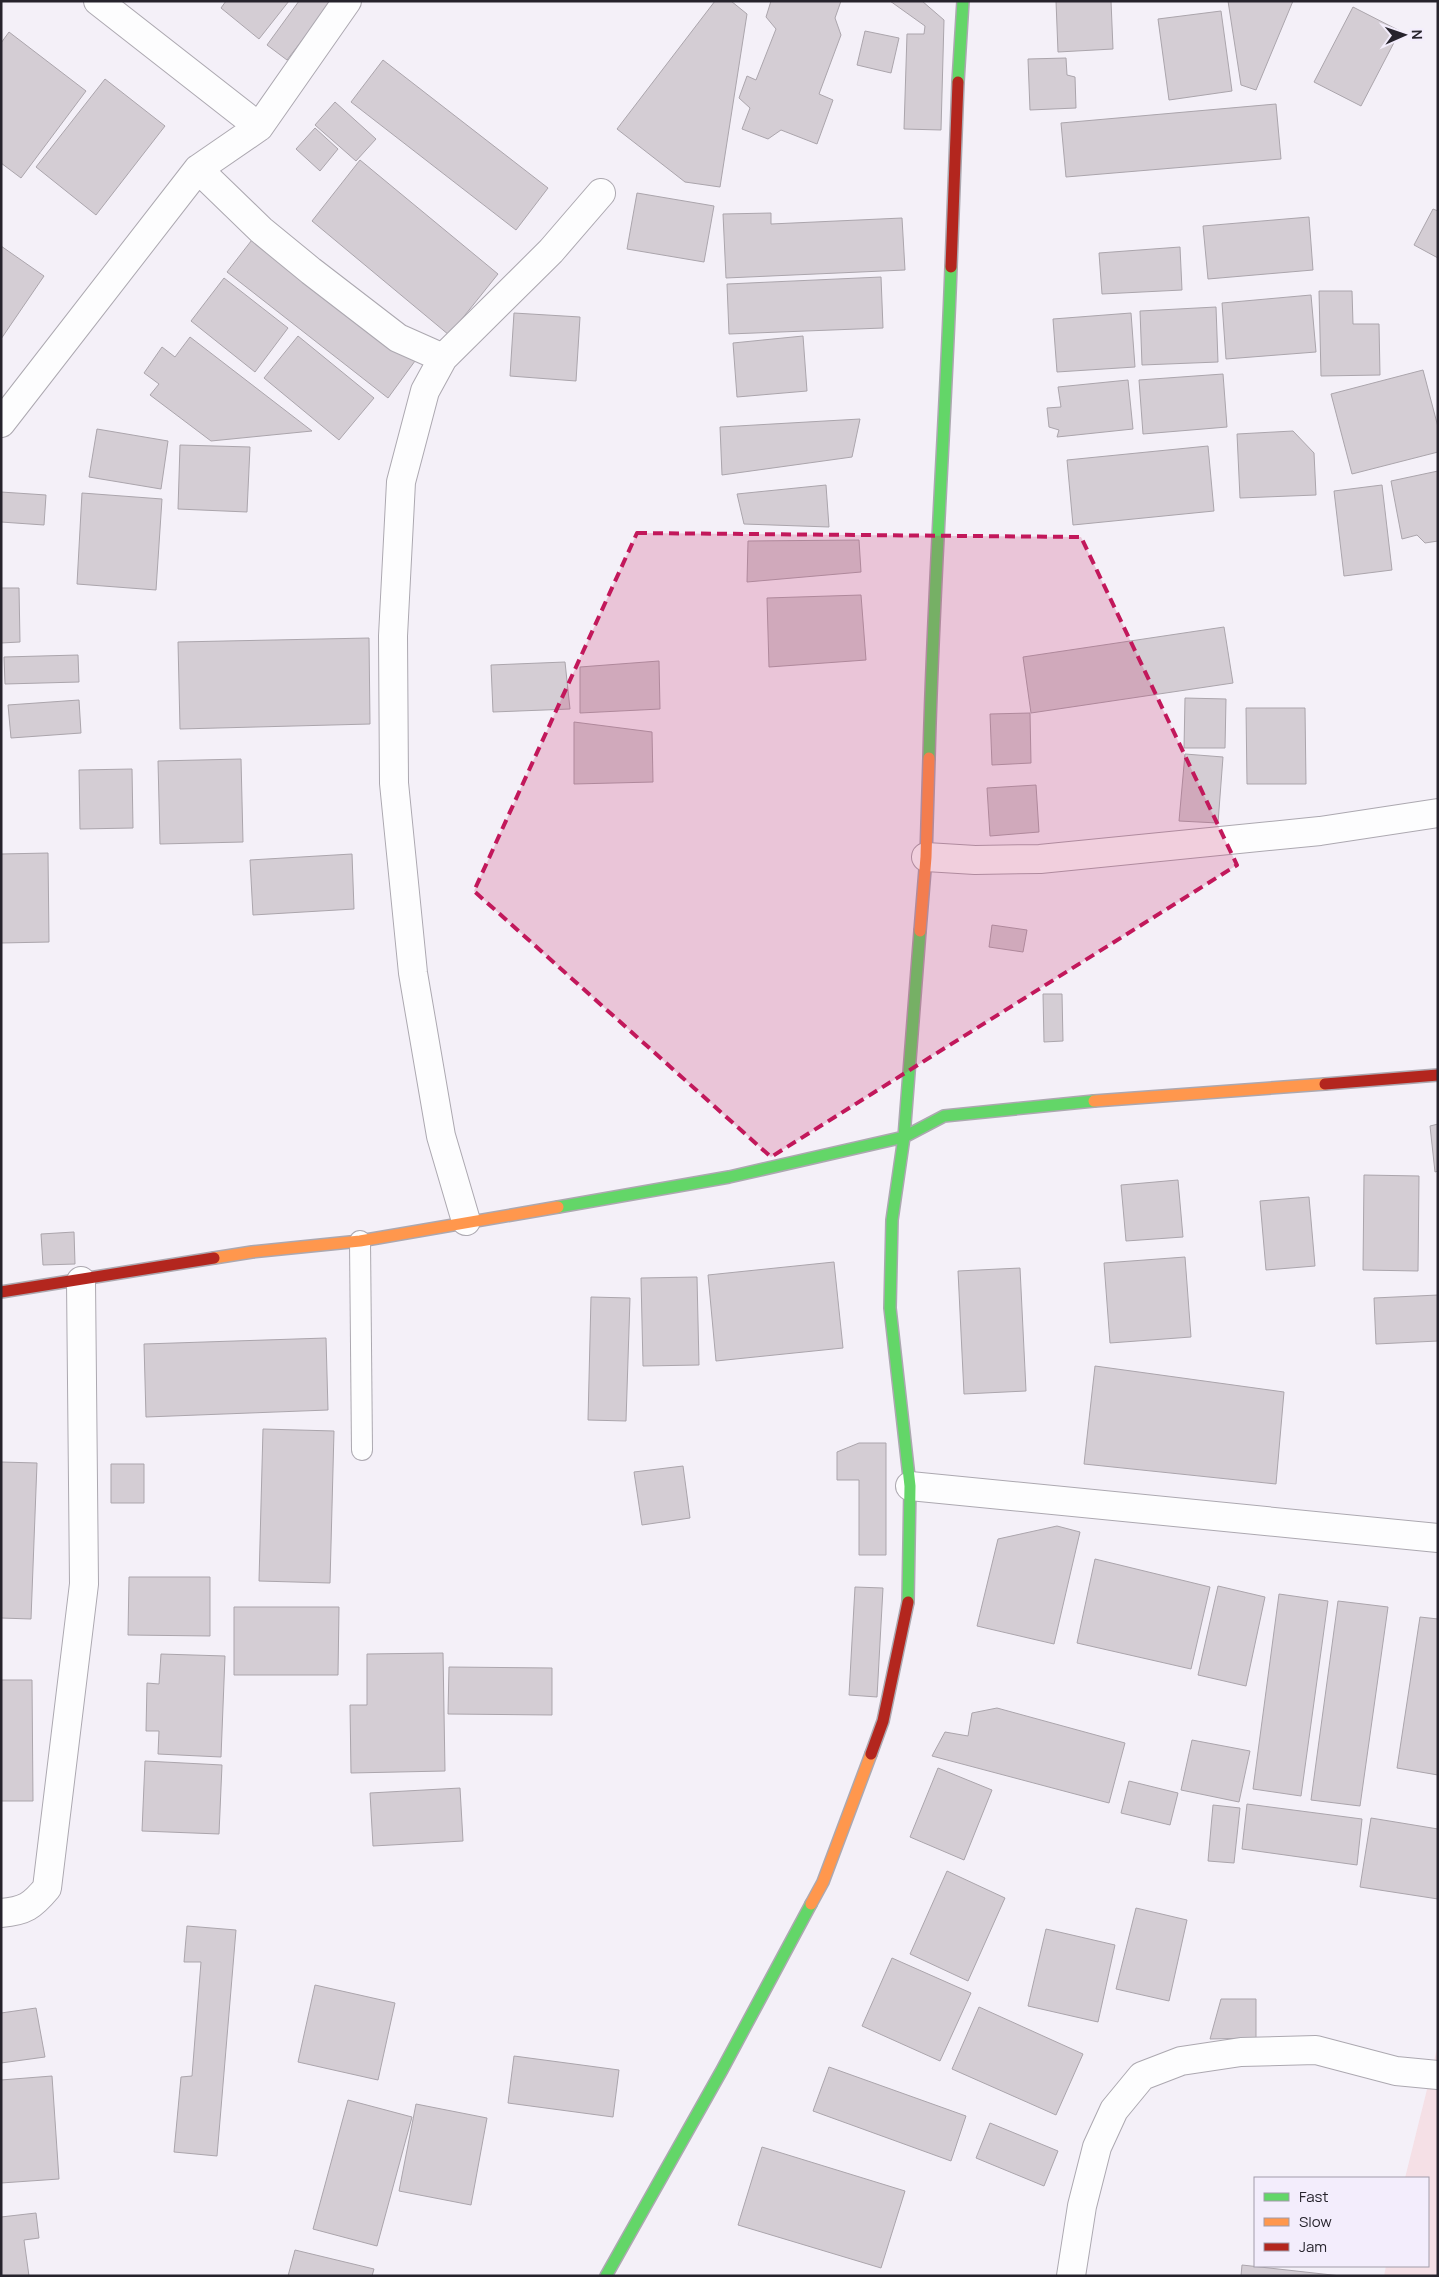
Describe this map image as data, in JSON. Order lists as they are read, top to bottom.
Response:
{
  "legend": ["Fast", "Slow", "Jam"],
  "north": "right"
}
